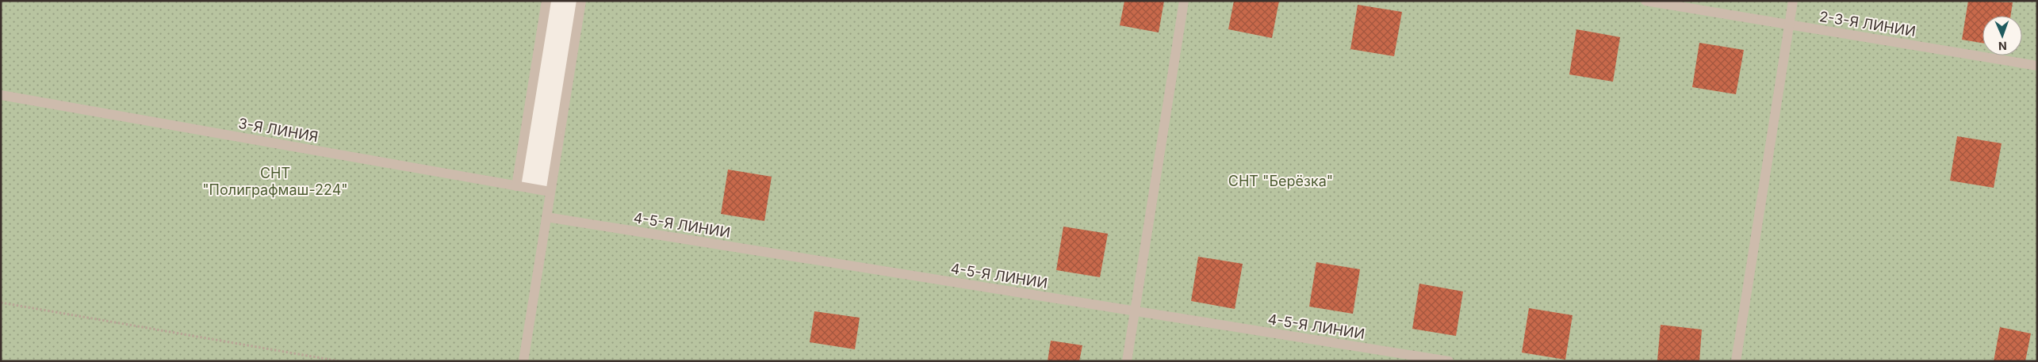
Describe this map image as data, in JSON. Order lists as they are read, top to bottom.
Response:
{
  "streets": {
    "street": ["2-3-Я ЛИНИИ", "3-Я ЛИНИЯ", "4-5-Я ЛИНИИ"]
  },
  "parks": ["СНТ \"Полиграфмаш-224\"", "СНТ \"Берёзка\""],
  "north": "bottom"
}
